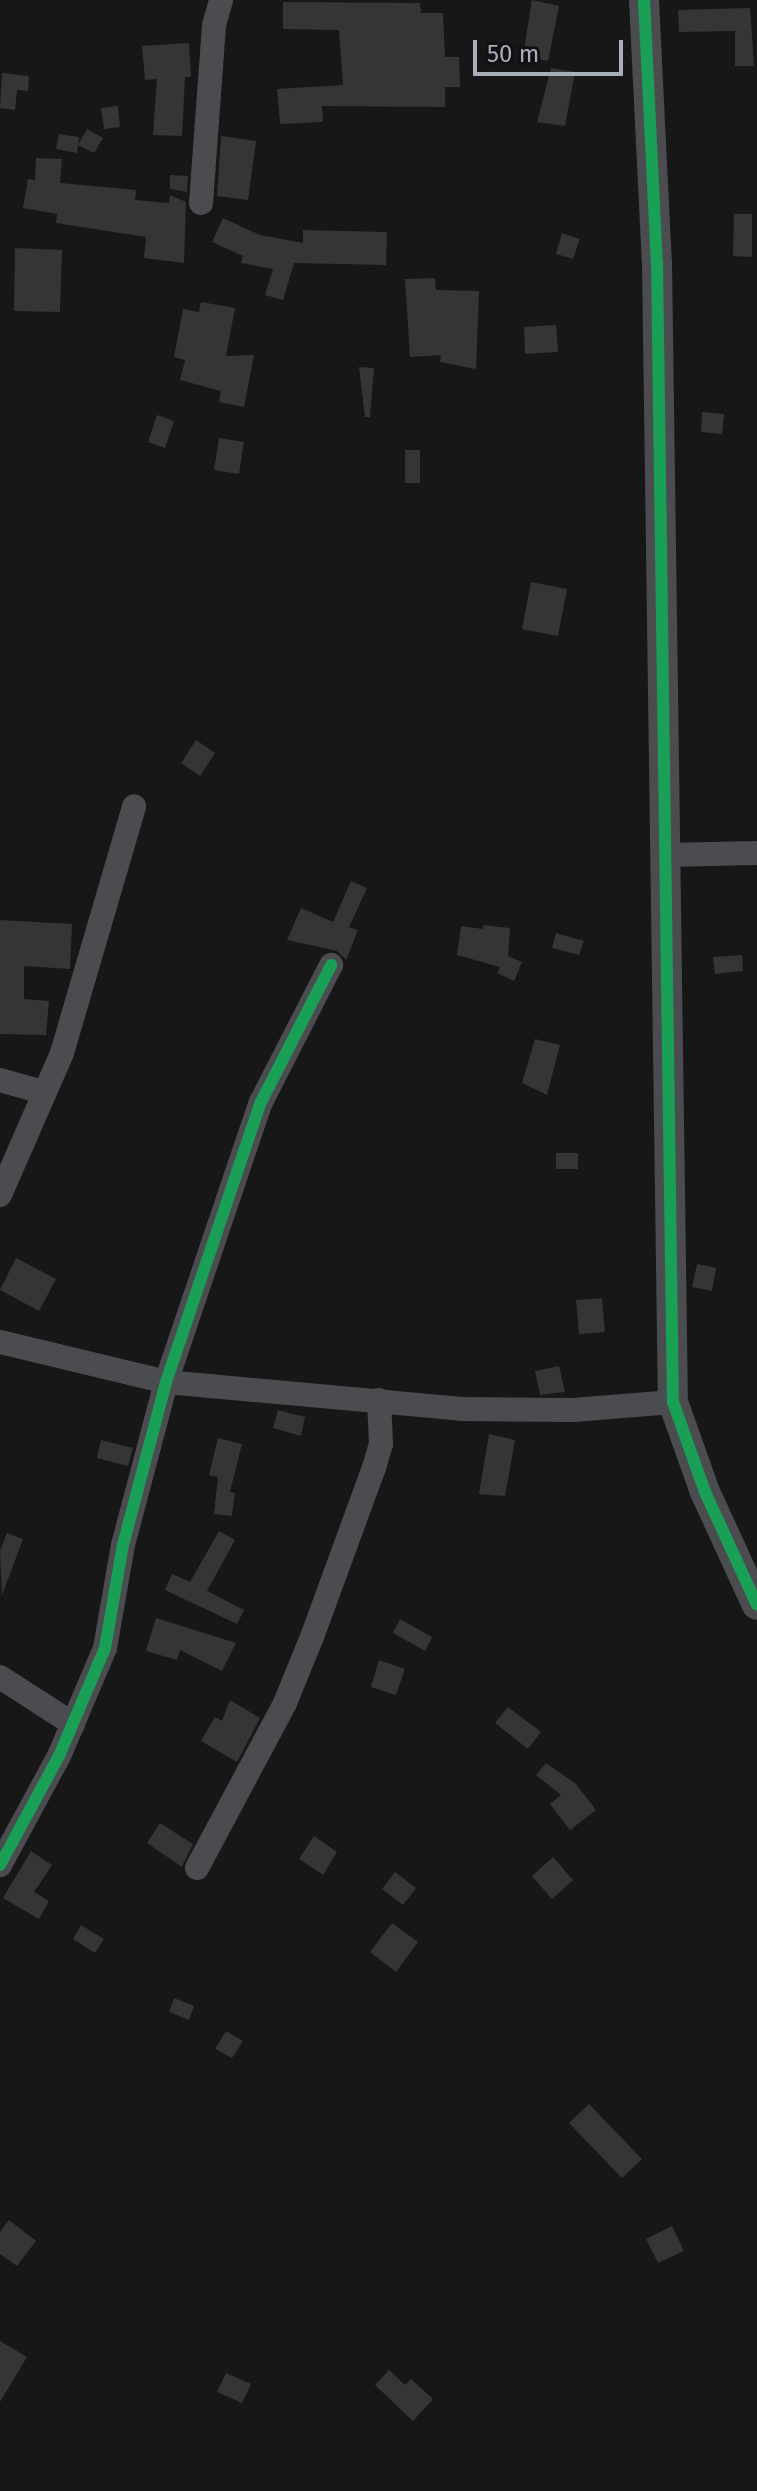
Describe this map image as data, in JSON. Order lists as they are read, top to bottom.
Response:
{
  "scale_bar": "50 m"
}
